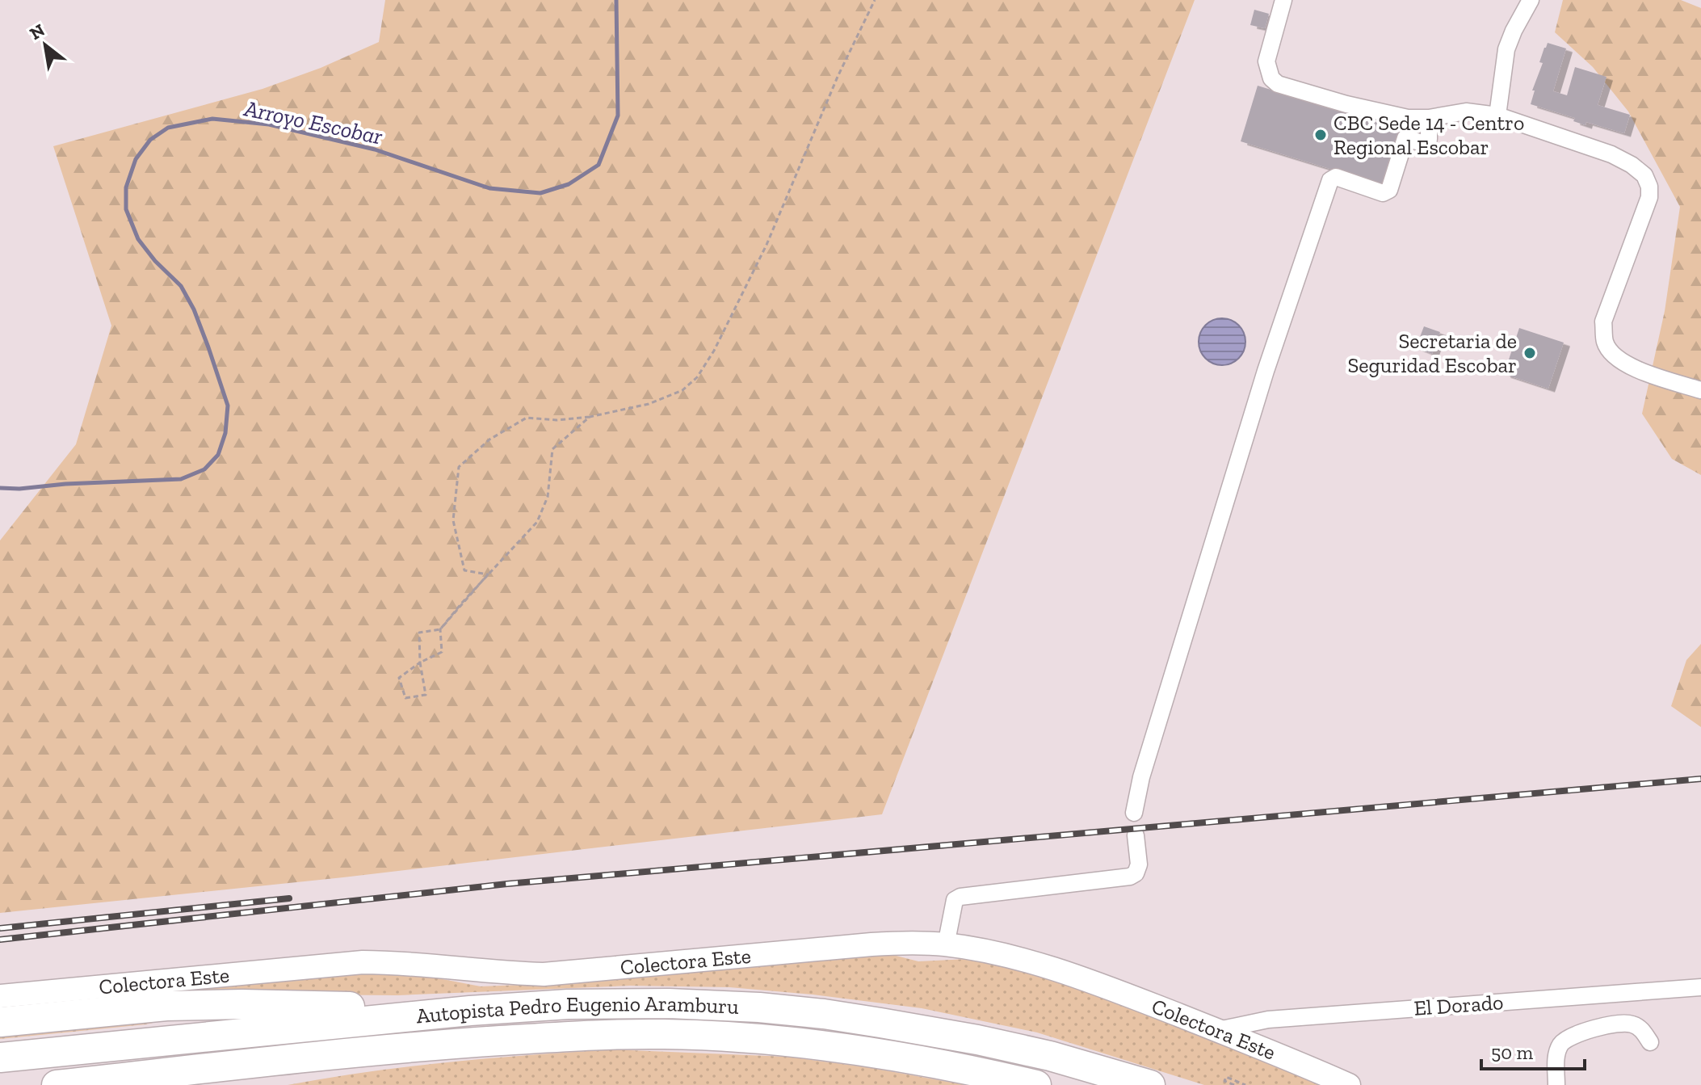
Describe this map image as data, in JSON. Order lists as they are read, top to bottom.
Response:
{
  "streets": {
    "highway": ["Autopista Pedro Eugenio Aramburu"],
    "street": ["Colectora Este", "El Dorado"]
  },
  "crossings": [
    ["Colectora Este", "El Dorado"]
  ],
  "water": ["Arroyo Escobar"],
  "places": ["CBC Sede 14 - Centro Regional Escobar", "Secretaria de Seguridad Escobar"],
  "scale_bar": "50 m",
  "north": "top left"
}
